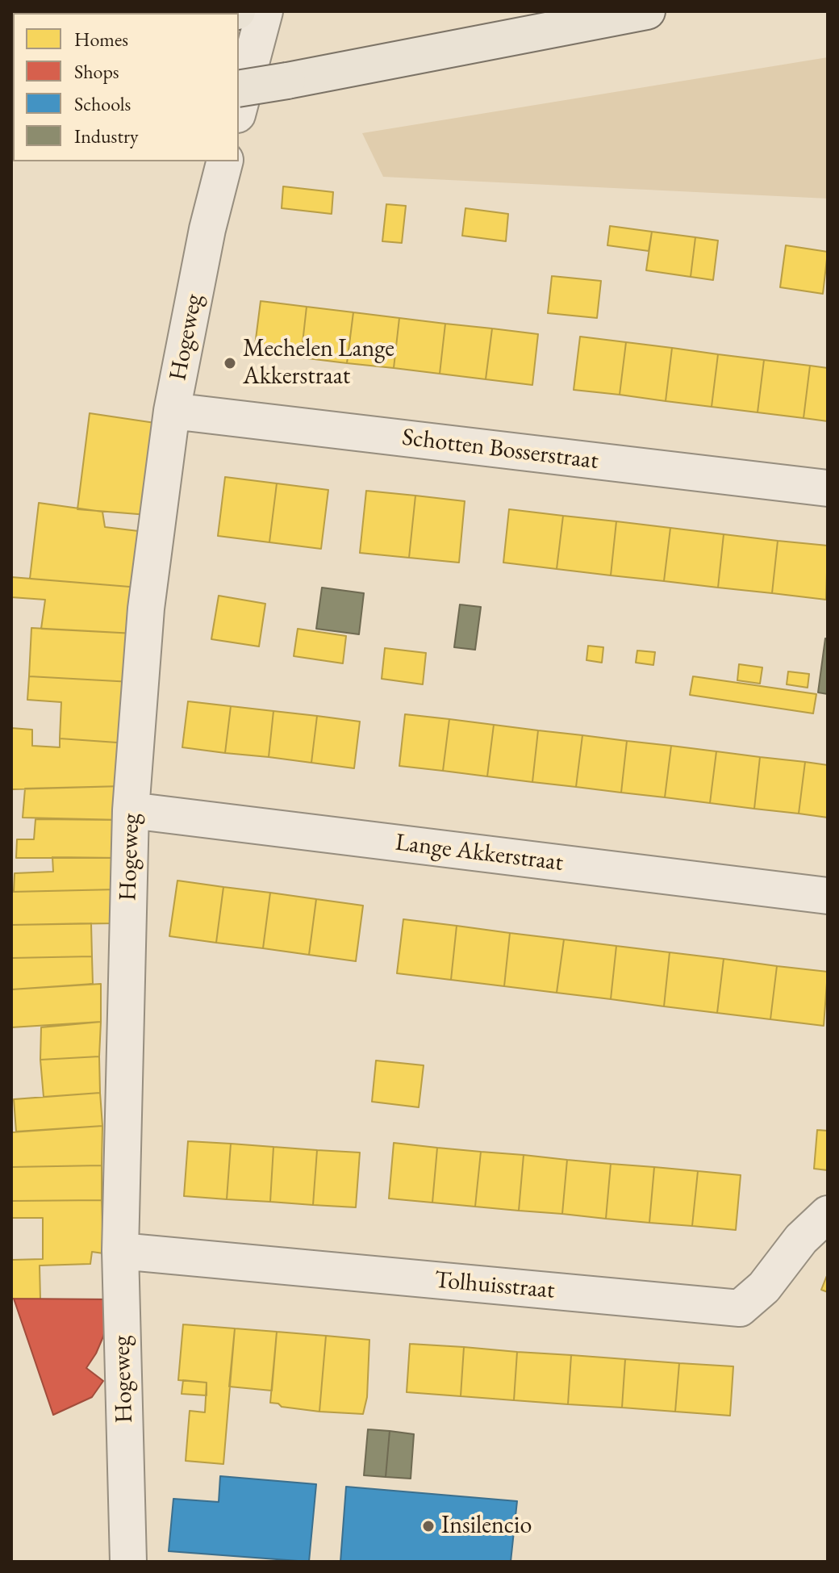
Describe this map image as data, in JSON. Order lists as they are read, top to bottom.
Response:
{
  "streets": {
    "street": [
      "Hogeweg",
      "Schotten Bosserstraat",
      "Lange Akkerstraat",
      "Tolhuisstraat"
    ]
  },
  "crossings": [
    ["Hogeweg", "Schotten Bosserstraat"],
    ["Hogeweg", "Lange Akkerstraat"],
    ["Hogeweg", "Tolhuisstraat"]
  ],
  "places": ["Mechelen Lange Akkerstraat", "Insilencio"],
  "legend": [
    "Homes",
    "Shops",
    "Schools",
    "Industry"
  ]
}
